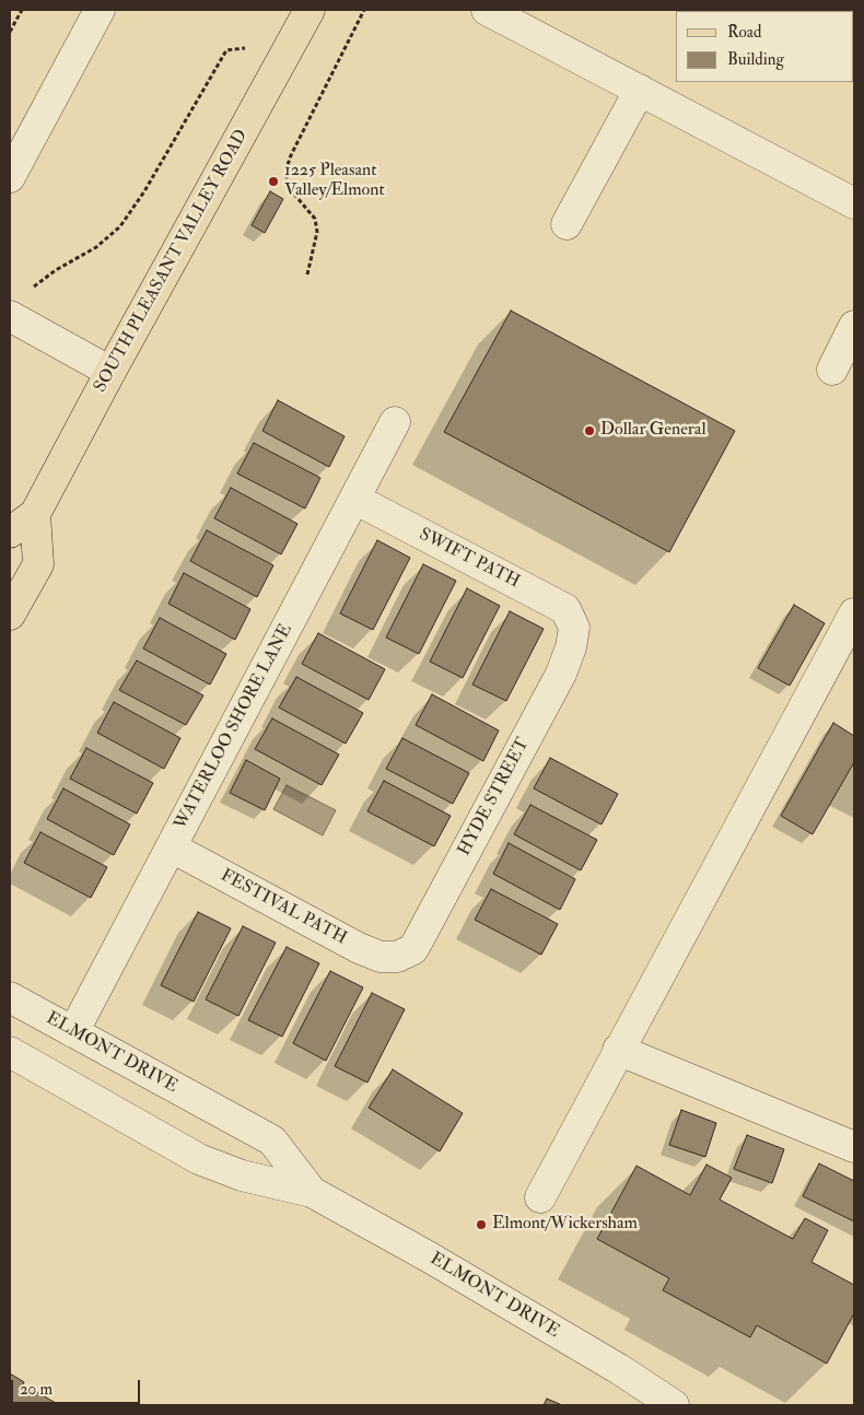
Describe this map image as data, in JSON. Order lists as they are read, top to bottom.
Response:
{
  "streets": {
    "main road": ["SOUTH PLEASANT VALLEY ROAD"],
    "street": [
      "SWIFT PATH",
      "WATERLOO SHORE LANE",
      "HYDE STREET",
      "FESTIVAL PATH",
      "ELMONT DRIVE"
    ]
  },
  "crossings": [
    ["SWIFT PATH", "WATERLOO SHORE LANE"],
    ["SWIFT PATH", "HYDE STREET"],
    ["WATERLOO SHORE LANE", "FESTIVAL PATH"],
    ["WATERLOO SHORE LANE", "ELMONT DRIVE"],
    ["HYDE STREET", "FESTIVAL PATH"]
  ],
  "places": ["1225 Pleasant Valley/Elmont", "Dollar General", "Elmont/Wickersham"],
  "legend": ["Road", "Building"],
  "scale_bar": "20 m"
}
